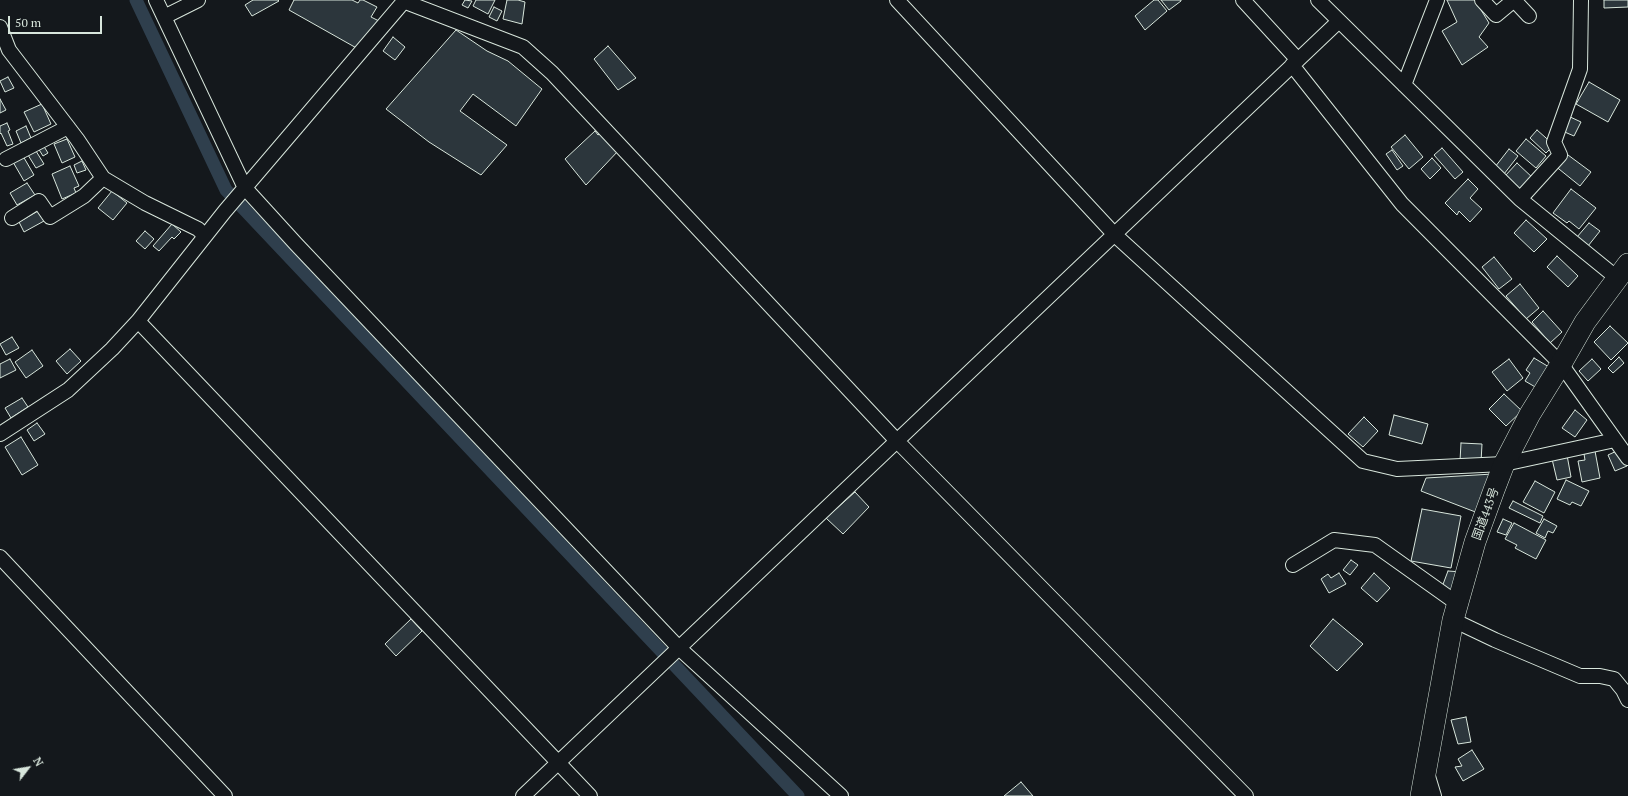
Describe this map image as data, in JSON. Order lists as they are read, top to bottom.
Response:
{
  "streets": {
    "highway": ["国道443号"]
  },
  "scale_bar": "50 m",
  "north": "top right"
}
